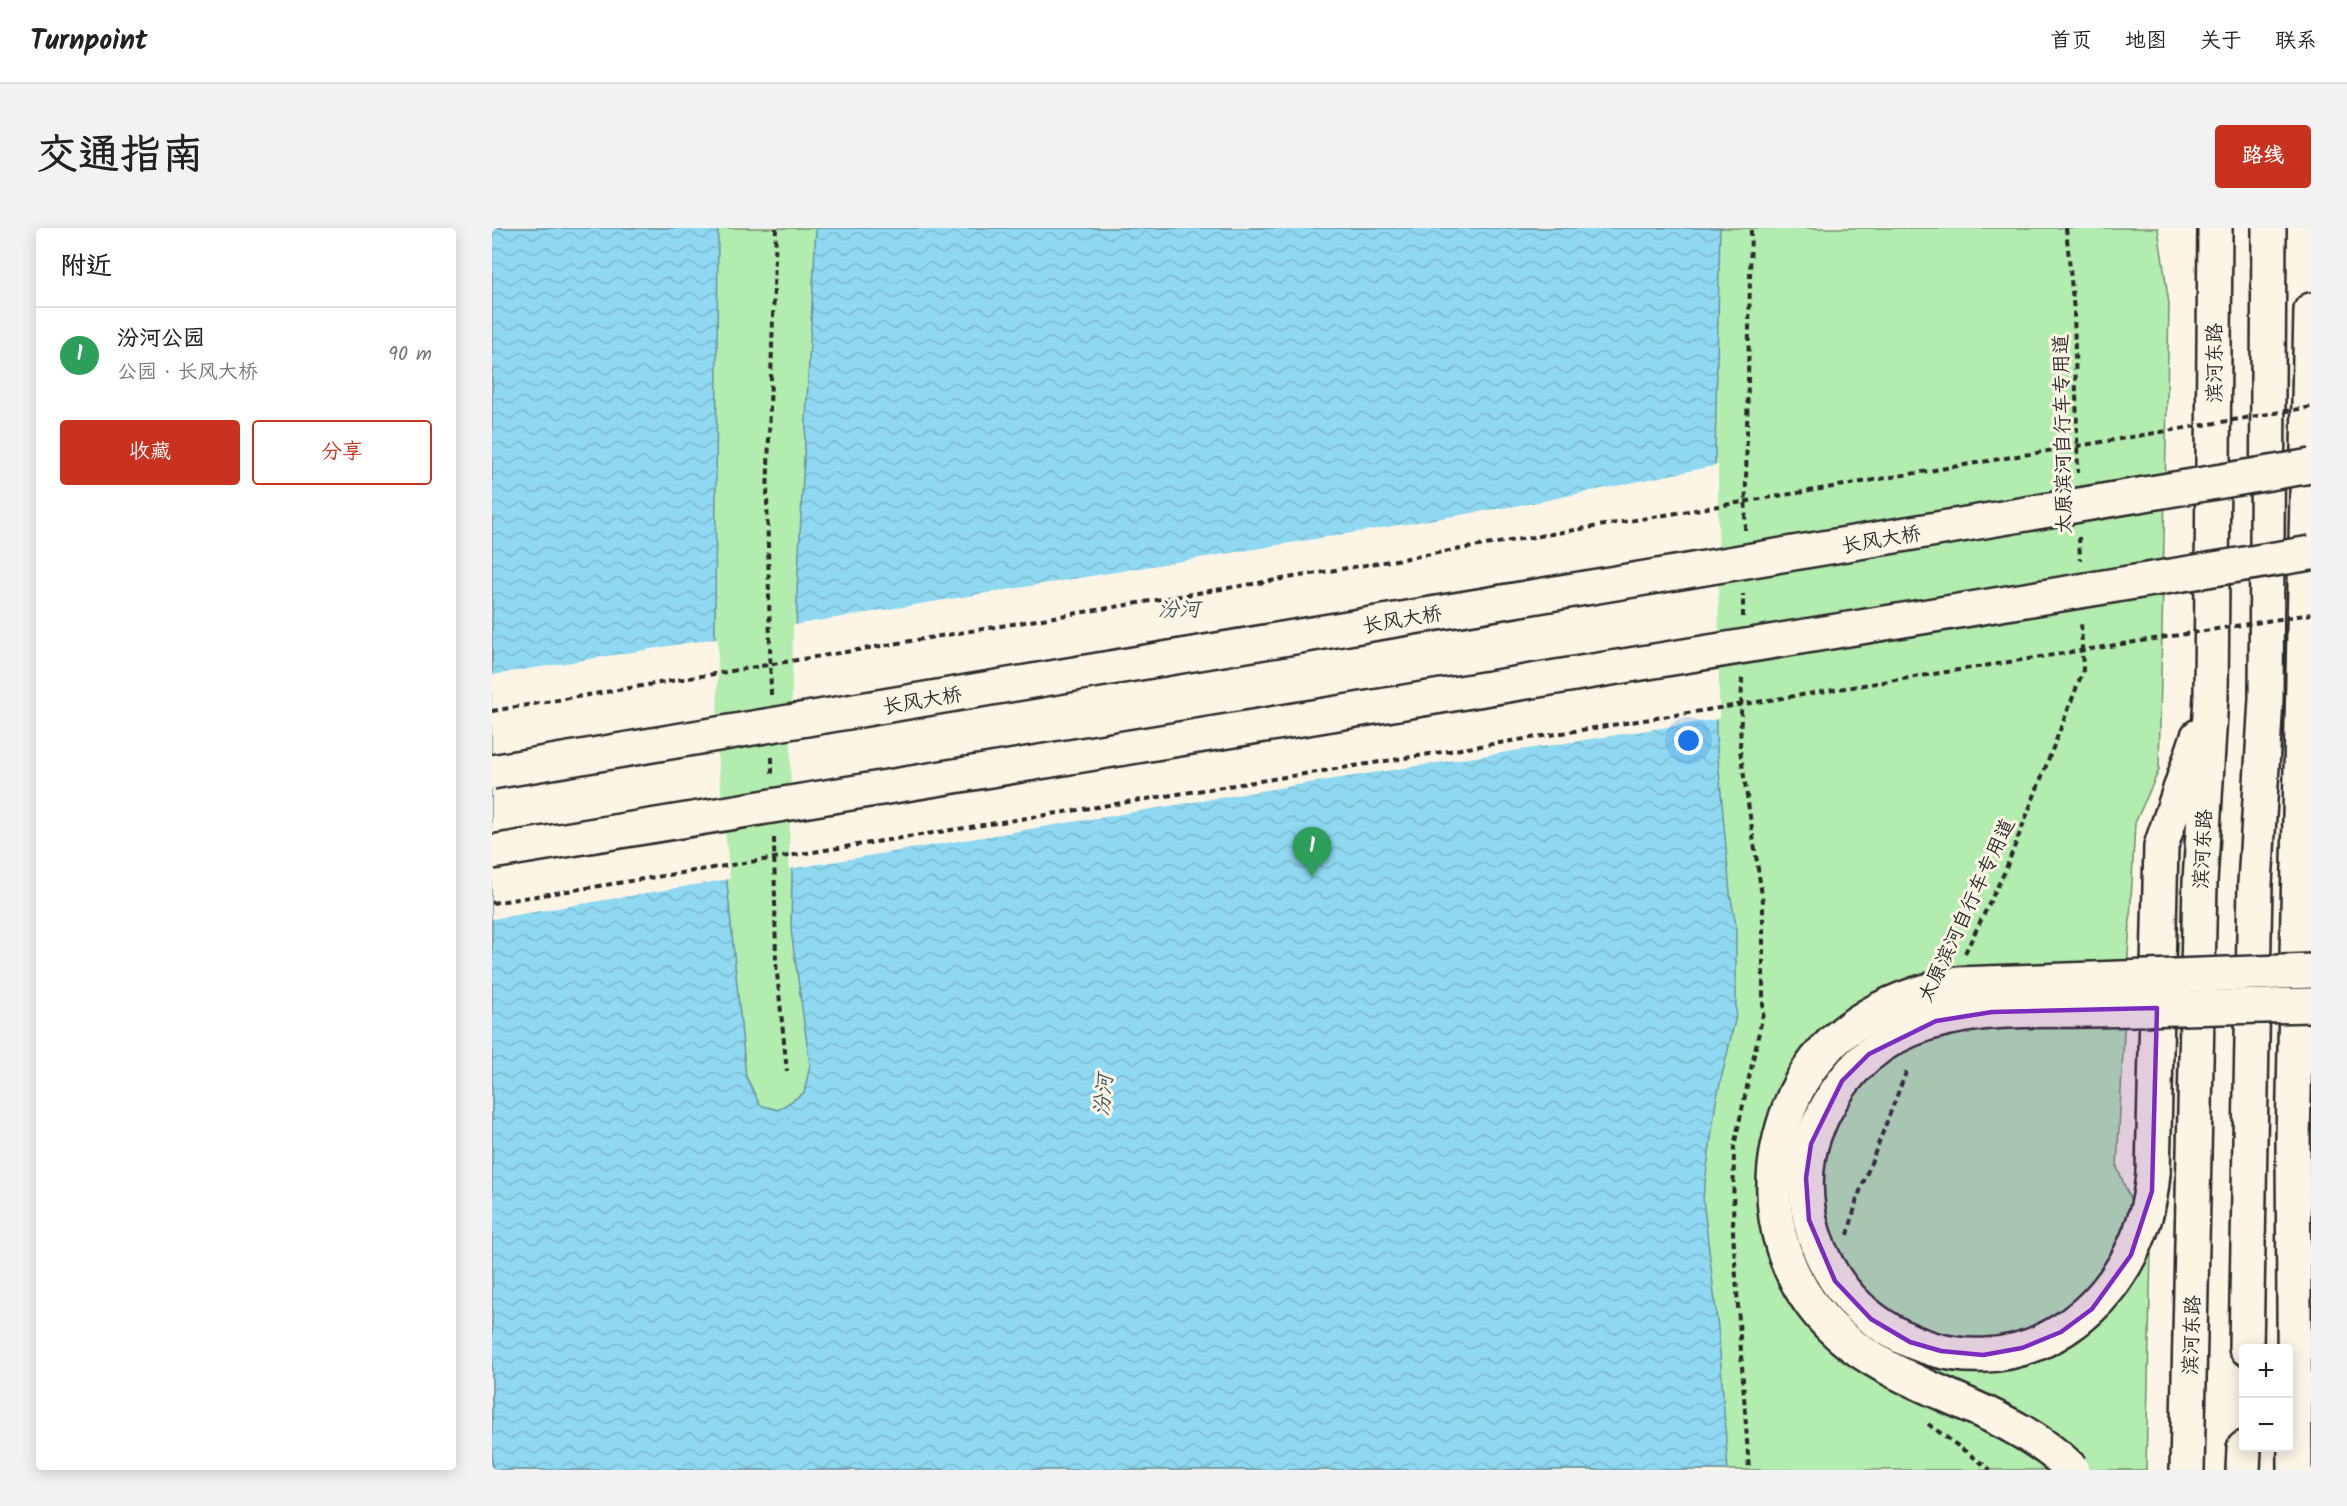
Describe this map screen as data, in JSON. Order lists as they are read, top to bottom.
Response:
{
  "streets": {
    "highway": ["滨河东路", "长风大桥"],
    "path": ["太原滨河自行车专用道"]
  },
  "water": ["汾河"],
  "page": {
    "header": "Turnpoint",
    "nav": [
      "首页",
      "地图",
      "关于",
      "联系"
    ],
    "title": "交通指南",
    "buttons": [
      "路线",
      ["收藏", "分享"]
    ],
    "heading": "附近",
    "list": [
      {
        "mark": "1",
        "name": "汾河公园",
        "note": "公园 · 长风大桥",
        "value": "90 m"
      }
    ],
    "pins": "1",
    "map_buttons": ["+", "−"]
  }
}
